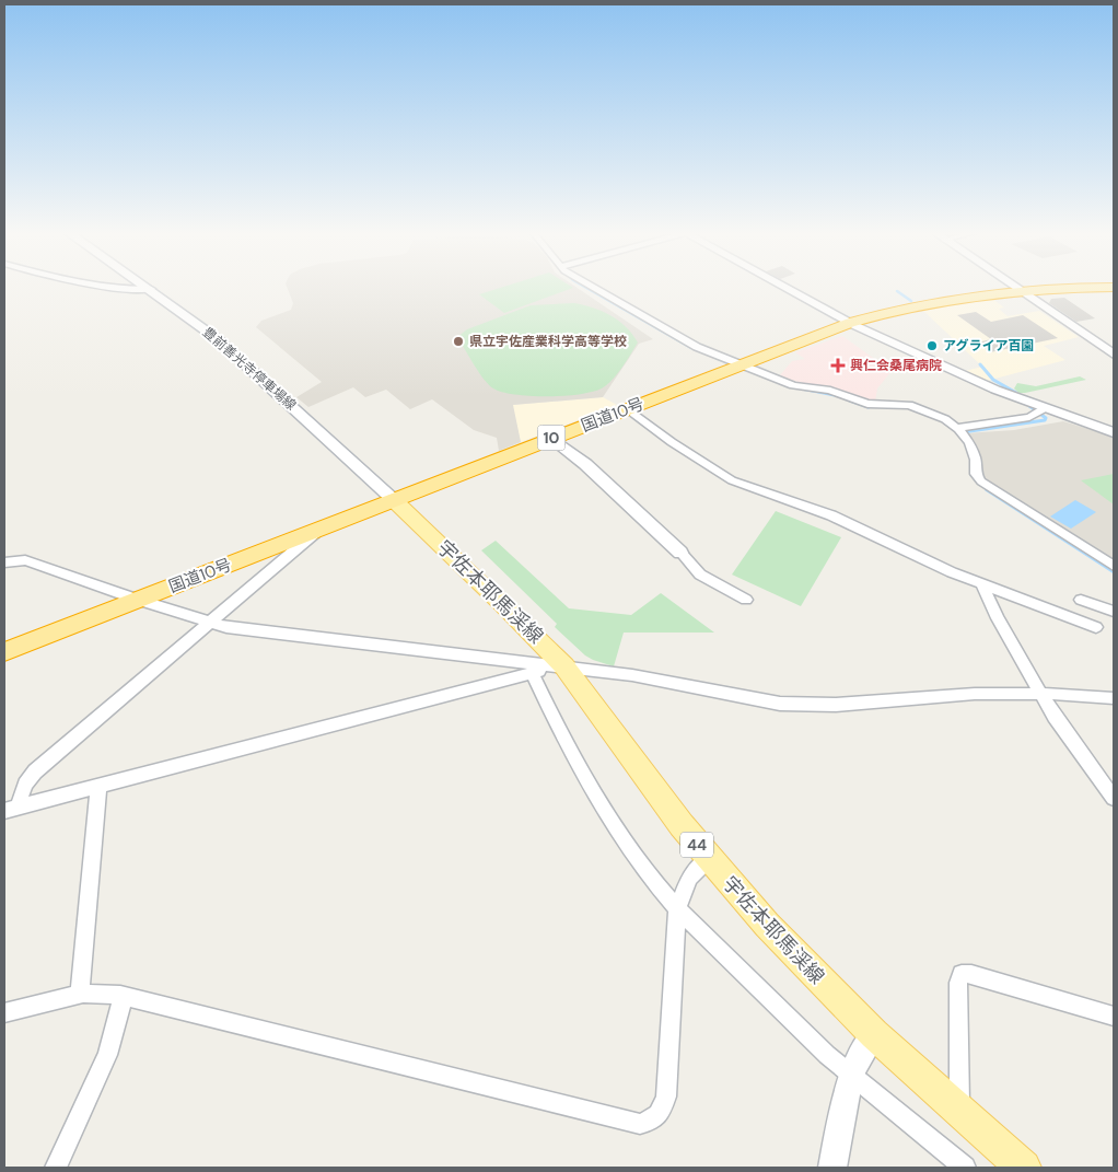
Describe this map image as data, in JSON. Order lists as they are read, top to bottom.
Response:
{
  "streets": {
    "highway": ["国道10号", "10"],
    "main road": ["豊前善光寺停車場線", "宇佐本耶馬渓線", "44"]
  },
  "crossings": [
    ["豊前善光寺停車場線", "国道10号"],
    ["豊前善光寺停車場線", "宇佐本耶馬渓線"],
    ["国道10号", "宇佐本耶馬渓線"]
  ],
  "places": {
    "other": ["県立宇佐産業科学高等学校", "アグライア百園"],
    "health": ["興仁会桑尾病院"]
  }
}
